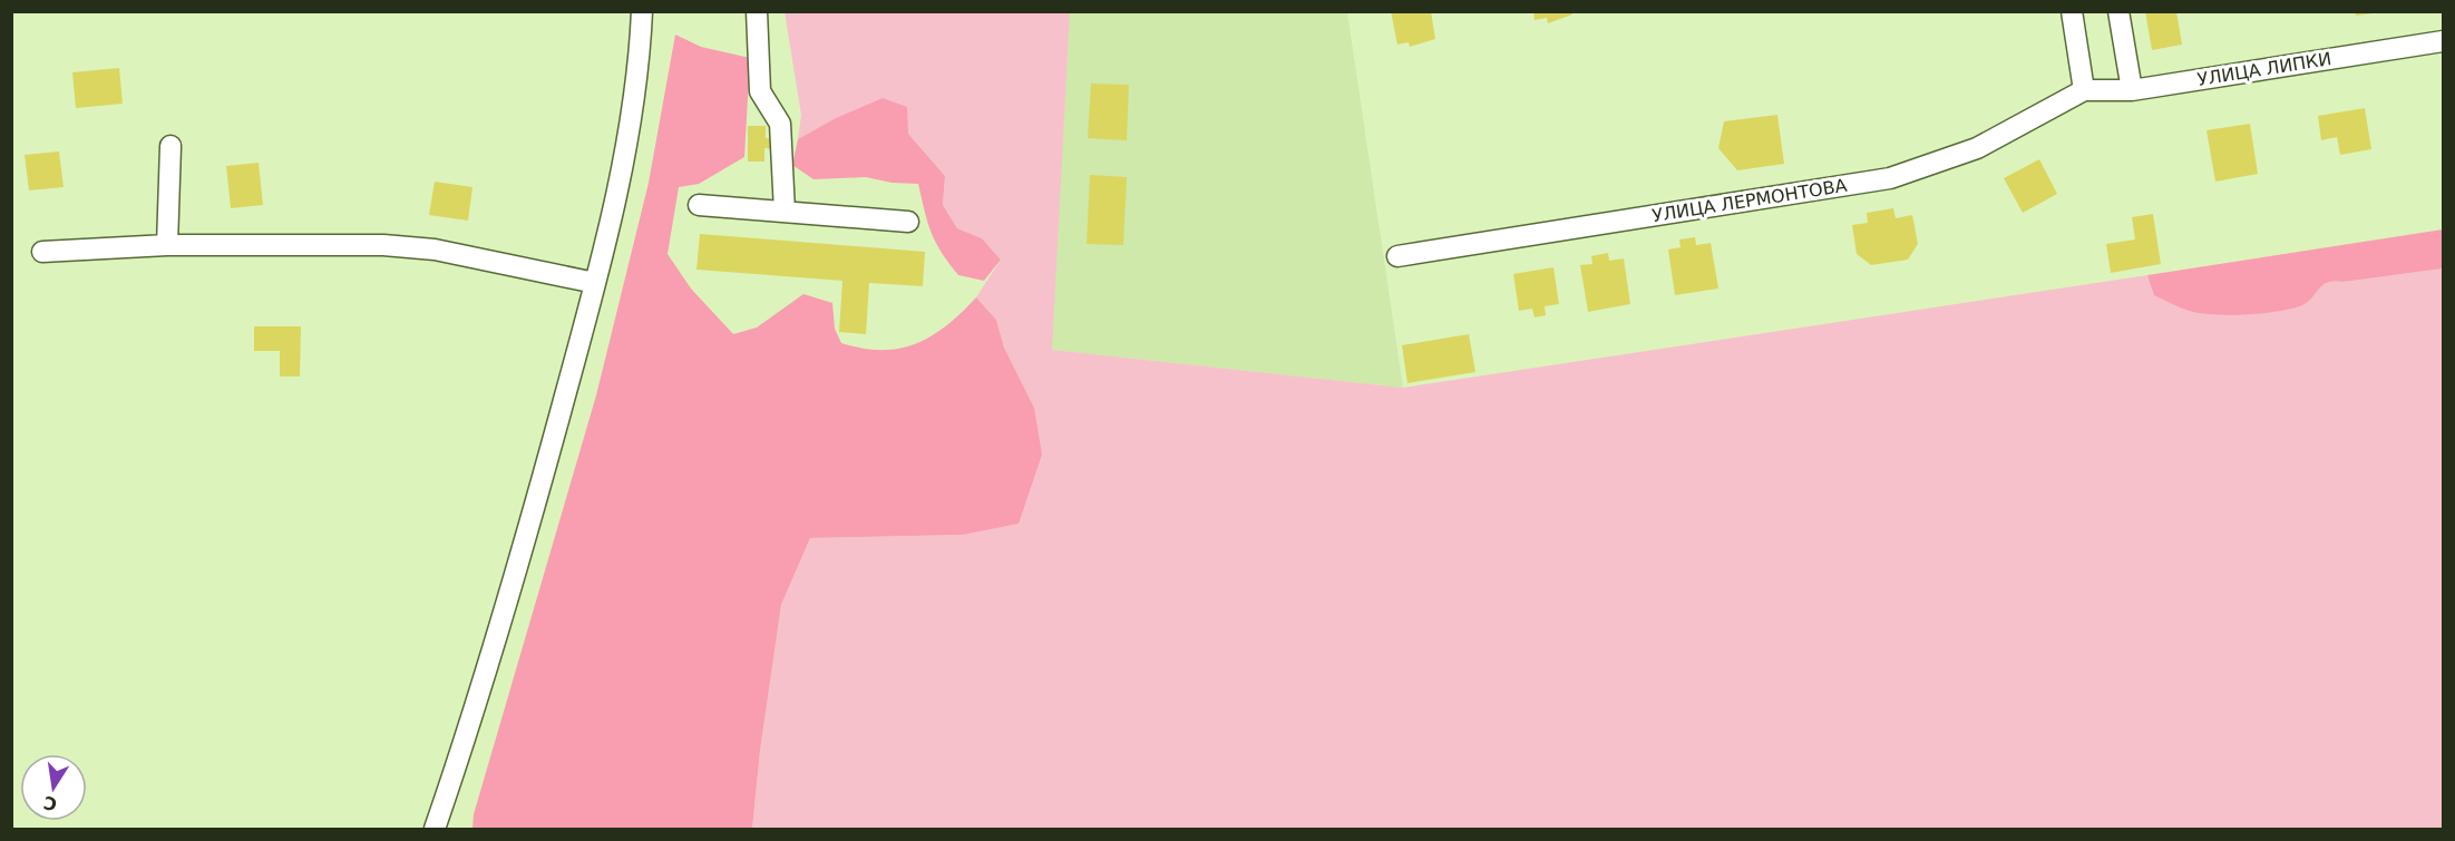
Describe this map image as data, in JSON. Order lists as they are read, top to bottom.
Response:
{
  "streets": {
    "street": ["УЛИЦА ЛИПКИ", "УЛИЦА ЛЕРМОНТОВА"]
  },
  "crossings": [
    ["УЛИЦА ЛИПКИ", "УЛИЦА ЛЕРМОНТОВА"]
  ],
  "north": "bottom"
}
